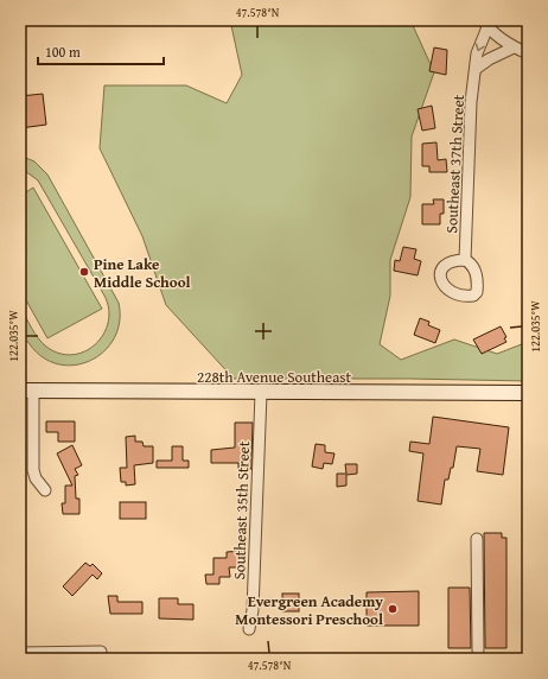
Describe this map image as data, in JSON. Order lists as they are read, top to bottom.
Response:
{
  "streets": {
    "main road": ["228th Avenue Southeast"],
    "street": ["Southeast 37th Street", "Southeast 35th Street"]
  },
  "crossings": [
    ["228th Avenue Southeast", "Southeast 35th Street"]
  ],
  "places": ["Pine Lake Middle School", "Evergreen Academy Montessori Preschool"],
  "scale_bar": "100 m",
  "coordinates": ["47.578°N", "122.035°W"]
}
